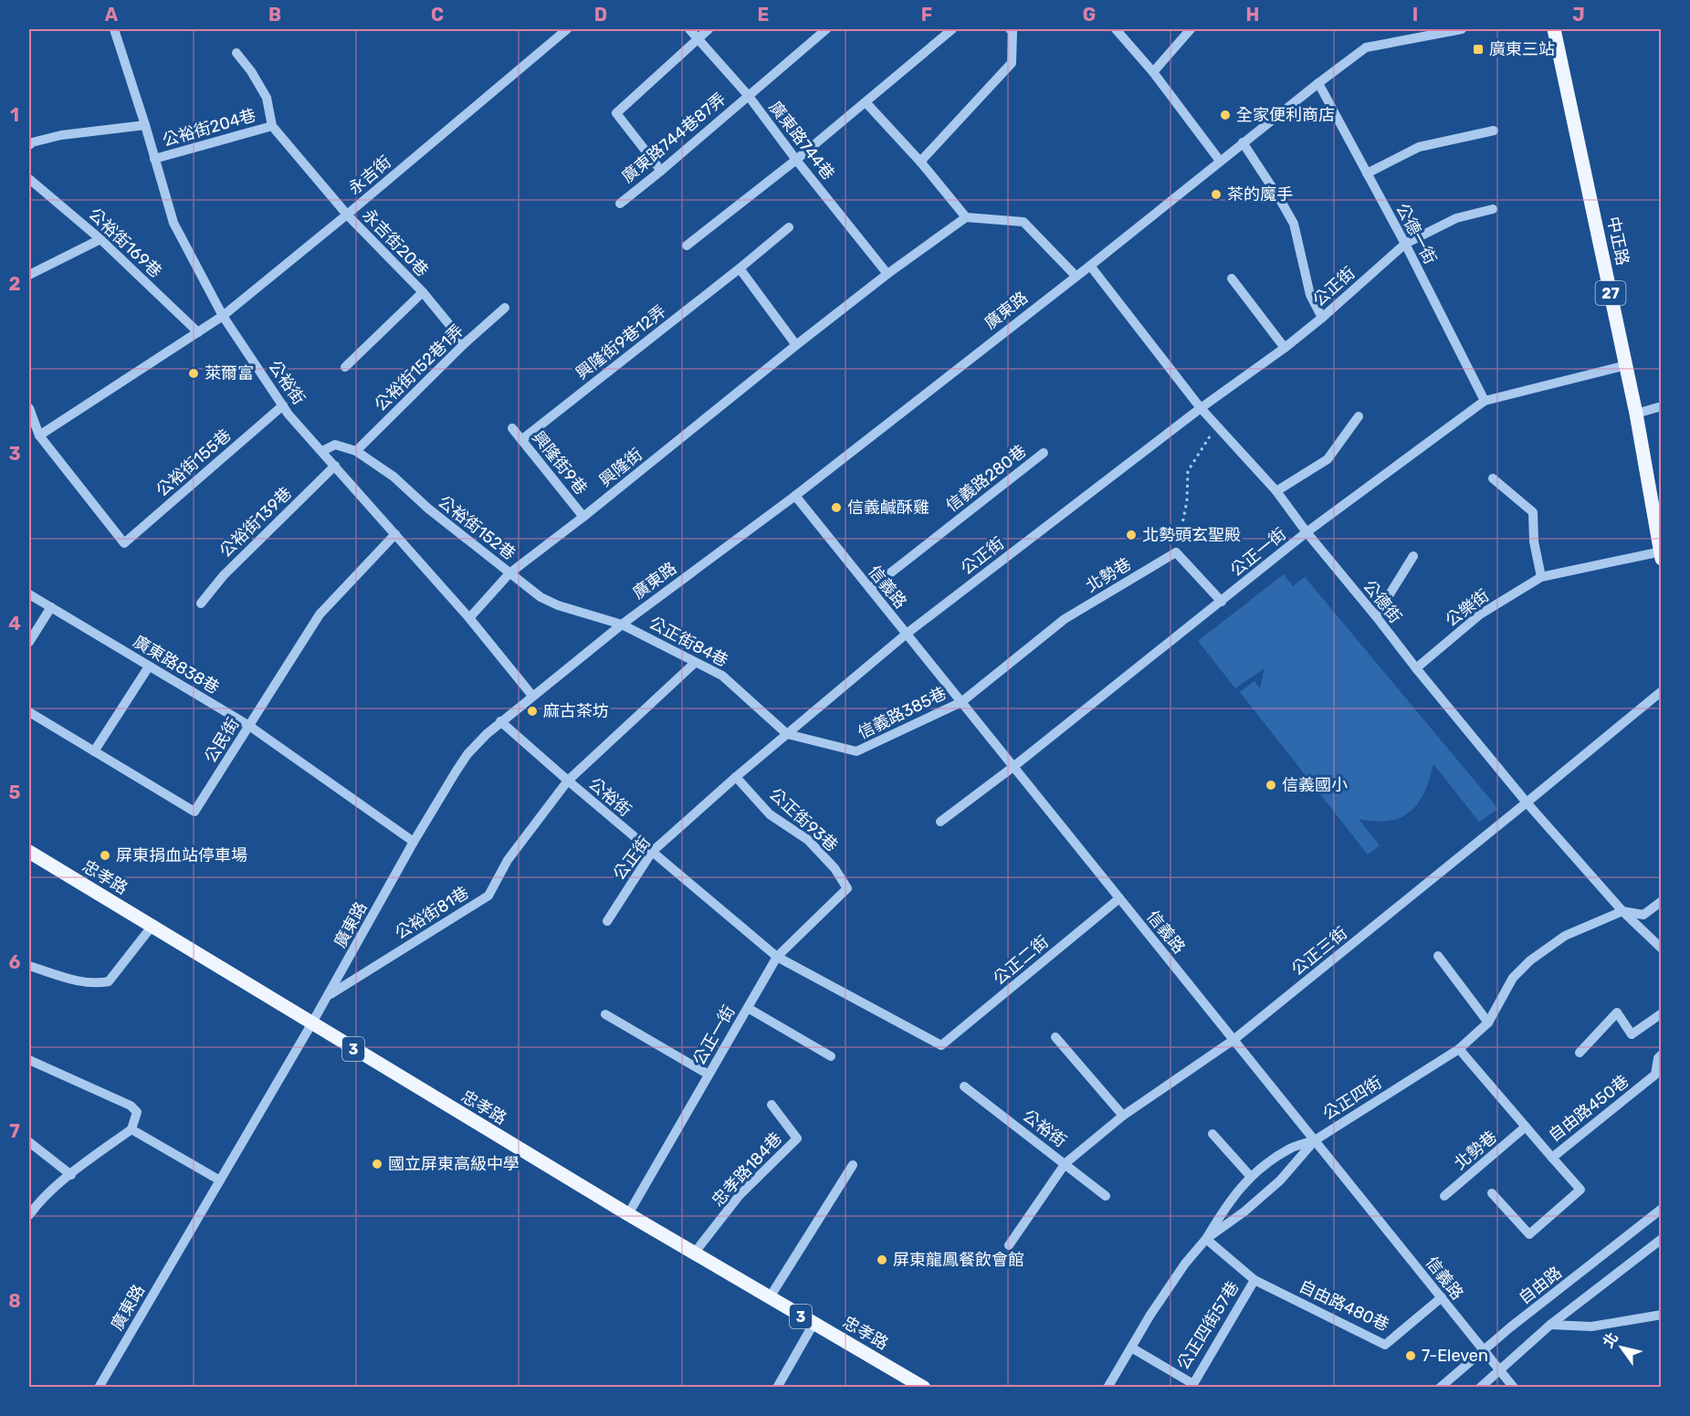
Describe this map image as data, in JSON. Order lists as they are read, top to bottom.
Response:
{
  "streets": {
    "main road": [
      "中正路",
      "27",
      "忠孝路",
      "3"
    ],
    "street": [
      "公裕街204巷",
      "廣東路744巷87弄",
      "廣東路744巷",
      "永吉街",
      "公德一街",
      "公裕街169巷",
      "永吉街20巷",
      "公正街",
      "廣東路",
      "興隆街9巷12弄",
      "公裕街152巷1弄",
      "公裕街",
      "公裕街155巷",
      "興隆街9巷",
      "興隆街",
      "信義路280巷",
      "公裕街139巷",
      "公裕街152巷",
      "公正一街",
      "北勢巷",
      "信義路",
      "公德街",
      "公樂街",
      "公正街84巷",
      "廣東路838巷",
      "信義路385巷",
      "公民街",
      "公正街93巷",
      "公裕街81巷",
      "公正三街",
      "公正二街",
      "公正四街",
      "自由路450巷",
      "忠孝路184巷",
      "自由路",
      "自由路480巷",
      "公正四街57巷"
    ]
  },
  "crossings": [
    ["公裕街204巷", "永吉街20巷"],
    ["公裕街204巷", "公裕街"],
    ["廣東路744巷87弄", "廣東路744巷"],
    ["永吉街", "公裕街169巷"],
    ["永吉街", "永吉街20巷"],
    ["永吉街", "公裕街"],
    ["永吉街", "公裕街155巷"],
    ["公德一街", "公正街"],
    ["公德一街", "廣東路"],
    ["公德一街", "公正一街"],
    ["中正路", "公正一街"],
    ["中正路", "公樂街"],
    ["永吉街20巷", "公裕街152巷1弄"],
    ["公正街", "公裕街"],
    ["公正街", "信義路"],
    ["公正街", "公德街"],
    ["公正街", "公正街84巷"],
    ["公正街", "信義路385巷"],
    ["公正街", "公正街93巷"],
    ["廣東路", "公裕街"],
    ["廣東路", "公裕街152巷"],
    ["廣東路", "信義路"],
    ["廣東路", "公德街"],
    ["廣東路", "公正街84巷"],
    ["廣東路", "廣東路838巷"],
    ["廣東路", "忠孝路"],
    ["廣東路", "公裕街81巷"],
    ["興隆街9巷12弄", "興隆街9巷"],
    ["公裕街152巷1弄", "公裕街152巷"],
    ["公裕街", "公裕街155巷"],
    ["公裕街", "興隆街"],
    ["公裕街", "公裕街139巷"],
    ["公裕街", "公裕街152巷"],
    ["公裕街", "公正一街"],
    ["公裕街", "公民街"],
    ["公裕街", "公裕街81巷"],
    ["公裕街", "公正三街"],
    ["公裕街", "公正二街"],
    ["興隆街9巷", "興隆街"],
    ["興隆街", "公裕街152巷"],
    ["信義路280巷", "信義路"],
    ["公裕街152巷", "公正街84巷"],
    ["公正一街", "信義路"],
    ["公正一街", "公德街"],
    ["公正一街", "公正街93巷"],
    ["公正一街", "忠孝路"],
    ["北勢巷", "信義路"],
    ["北勢巷", "信義路385巷"],
    ["信義路", "信義路385巷"],
    ["信義路", "公正三街"],
    ["信義路", "公正二街"],
    ["信義路", "公正四街"],
    ["信義路", "自由路"],
    ["信義路", "自由路480巷"],
    ["公德街", "公樂街"],
    ["公德街", "公正三街"],
    ["公德街", "公正四街"],
    ["公正街84巷", "信義路385巷"],
    ["公正街84巷", "公裕街81巷"],
    ["廣東路838巷", "公民街"],
    ["忠孝路", "忠孝路184巷"],
    ["公正四街", "公正四街57巷"],
    ["自由路480巷", "公正四街57巷"]
  ],
  "places": {
    "transit": ["廣東三站"],
    "other": [
      "全家便利商店",
      "茶的魔手",
      "萊爾富",
      "信義鹹酥雞",
      "北勢頭玄聖殿",
      "麻古茶坊",
      "信義國小",
      "屏東捐血站停車場",
      "國立屏東高級中學",
      "屏東龍鳳餐飲會館",
      "7-Eleven"
    ]
  },
  "north": "top left",
  "grid": {
    "columns": [
      "A",
      "B",
      "C",
      "D",
      "E",
      "F",
      "G",
      "H",
      "I",
      "J"
    ],
    "rows": [
      "1",
      "2",
      "3",
      "4",
      "5",
      "6",
      "7",
      "8"
    ]
  }
}
